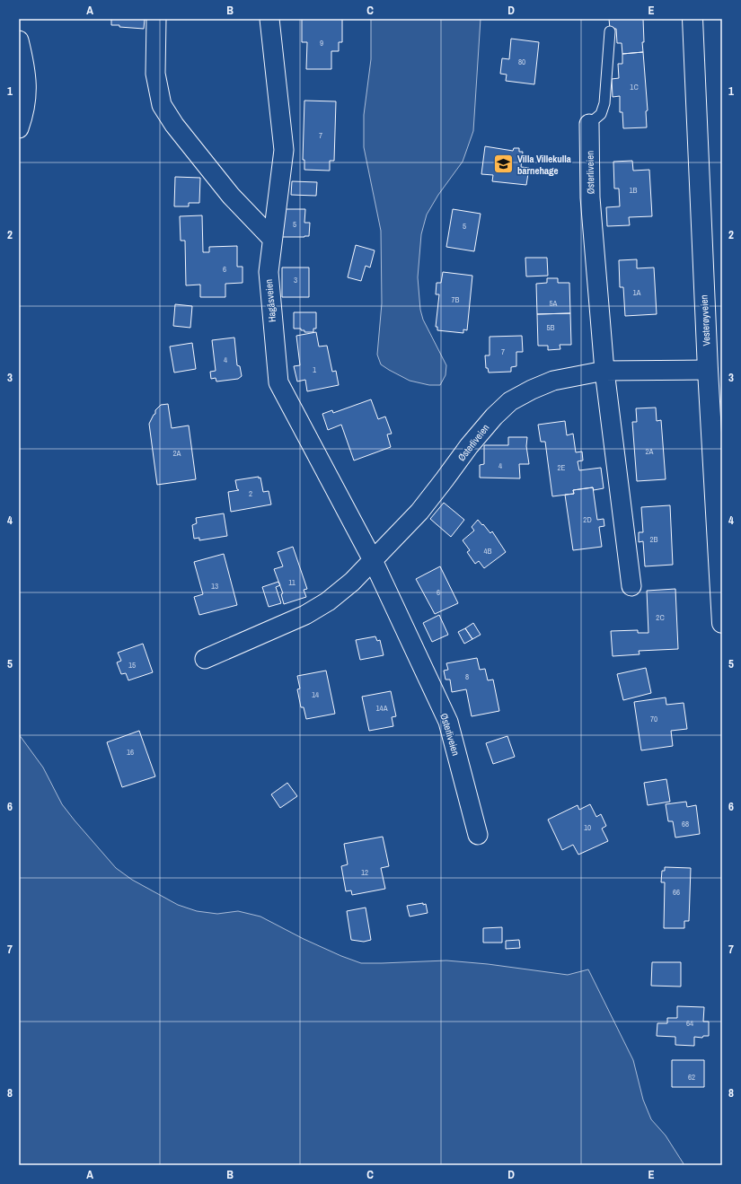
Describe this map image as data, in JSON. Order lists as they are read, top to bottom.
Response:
{
  "streets": {
    "main road": ["Vesterøyveien"],
    "street": ["Østerliveien", "Hagåsveien"]
  },
  "crossings": [
    ["Østerliveien", "Hagåsveien"],
    ["Østerliveien", "Vesterøyveien"]
  ],
  "places": {
    "school or university": ["Villa Villekulla barnehage"]
  },
  "house_numbers": [
    "9",
    "80",
    "1C",
    "7",
    "1B",
    "5",
    "5",
    "6",
    "3",
    "1A",
    "7B",
    "5A",
    "5B",
    "7",
    "4",
    "1",
    "2A",
    "2A",
    "4",
    "2E",
    "2",
    "2D",
    "2B",
    "4B",
    "11",
    "13",
    "6",
    "2C",
    "15",
    "8",
    "14",
    "14A",
    "70",
    "16",
    "68",
    "10",
    "12",
    "66",
    "64",
    "62"
  ],
  "grid": {
    "columns": [
      "A",
      "B",
      "C",
      "D",
      "E"
    ],
    "rows": [
      "1",
      "2",
      "3",
      "4",
      "5",
      "6",
      "7",
      "8"
    ]
  }
}
